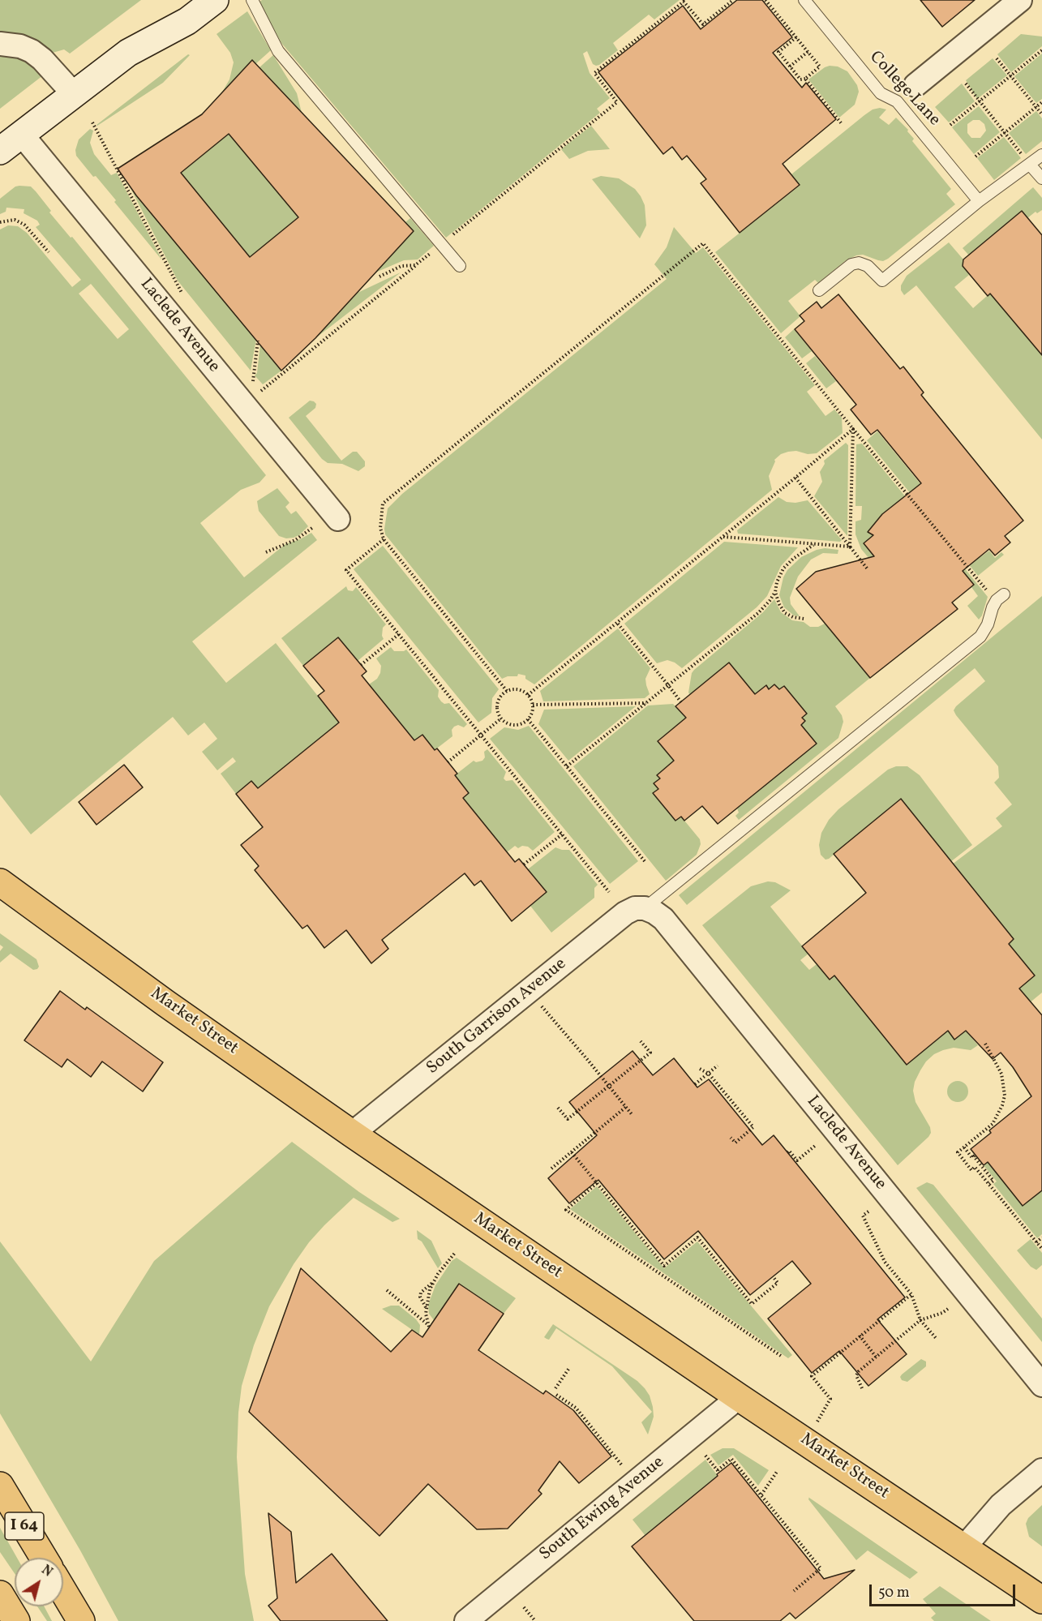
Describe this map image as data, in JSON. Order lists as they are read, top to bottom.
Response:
{
  "streets": {
    "main road": ["Market Street", "I 64"],
    "street": ["Laclede Avenue", "South Garrison Avenue", "South Ewing Avenue"],
    "lane": ["College Lane"]
  },
  "crossings": [
    ["Laclede Avenue", "South Garrison Avenue"],
    ["South Garrison Avenue", "Market Street"],
    ["Market Street", "South Ewing Avenue"]
  ],
  "scale_bar": "50 m",
  "north": "top right"
}
